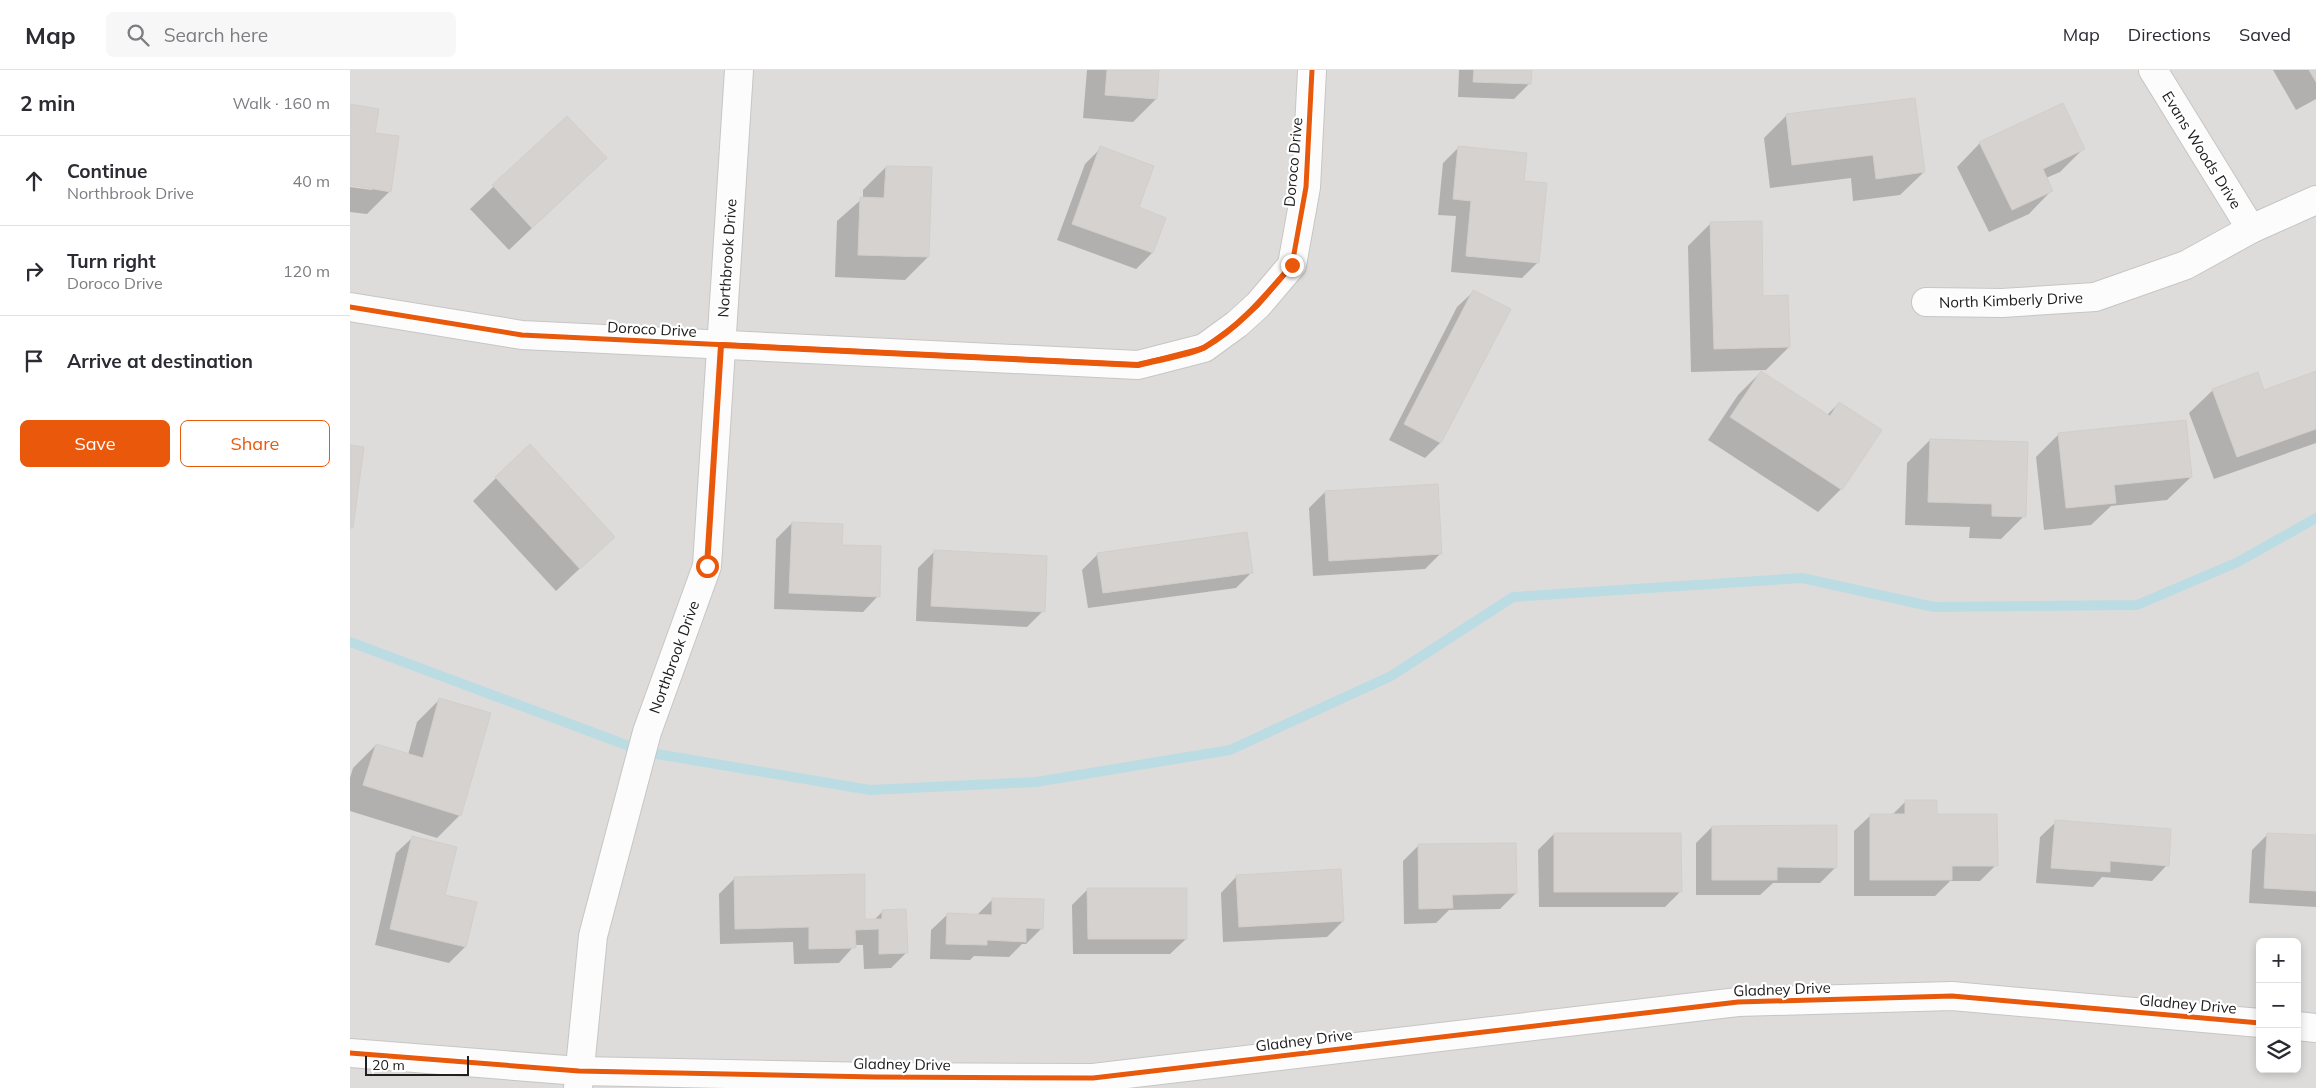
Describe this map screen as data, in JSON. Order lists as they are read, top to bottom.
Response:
{
  "streets": {
    "street": [
      "Evans Woods Drive",
      "Doroco Drive",
      "Northbrook Drive",
      "North Kimberly Drive",
      "Gladney Drive"
    ]
  },
  "crossings": [
    ["Evans Woods Drive", "North Kimberly Drive"],
    ["Doroco Drive", "Northbrook Drive"],
    ["Northbrook Drive", "Gladney Drive"]
  ],
  "scale_bar": "20 m",
  "page": {
    "header": "Map",
    "search": "Search here",
    "nav": ["Map", "Directions", "Saved"],
    "heading": ["2 min", "Walk · 160 m"],
    "list": [
      ["Continue", "Northbrook Drive", "40 m"],
      ["Turn right", "Doroco Drive", "120 m"],
      "Arrive at destination"
    ],
    "buttons": ["Save", "Share"],
    "map_buttons": ["+", "−"],
    "scale": "20 m"
  }
}
